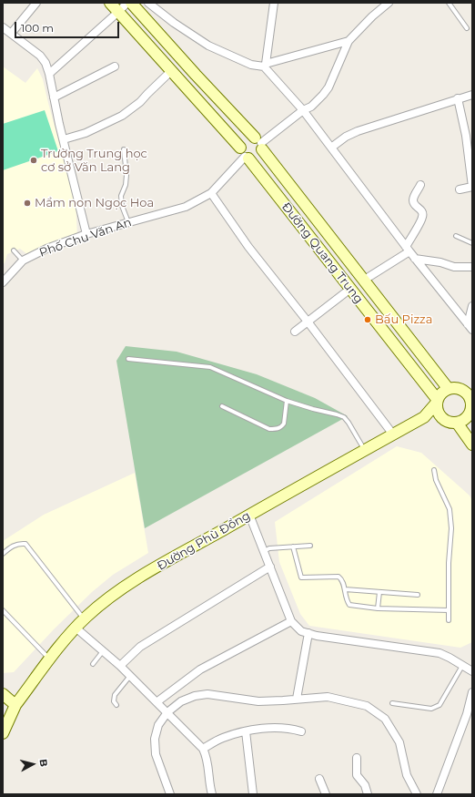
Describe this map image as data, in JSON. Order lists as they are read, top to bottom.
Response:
{
  "streets": {
    "main road": ["Đường Quang Trung", "Đường Phù Đổng"],
    "street": ["Phố Chu Văn An"]
  },
  "crossings": [
    ["Phố Chu Văn An", "Đường Quang Trung"],
    ["Đường Quang Trung", "Đường Phù Đổng"]
  ],
  "places": ["Trường Trung học cơ sở Văn Lang", "Mầm non Ngọc Hoa", "Bấu Pizza"],
  "scale_bar": "100 m",
  "north": "right"
}
